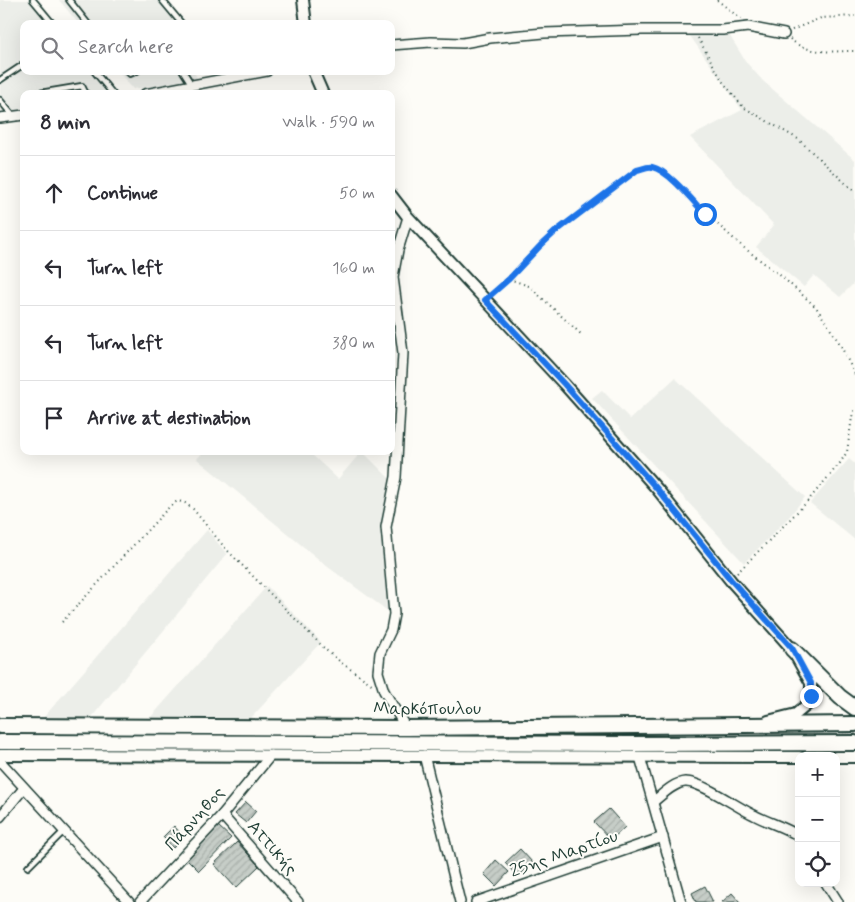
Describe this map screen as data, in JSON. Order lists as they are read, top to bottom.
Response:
{
  "streets": {
    "highway": ["Μαρκόπουλου"],
    "street": ["Πάρνηθος", "Αττικής", "25ης Μαρτίου"]
  },
  "crossings": [
    ["Πάρνηθος", "Αττικής"]
  ],
  "page": {
    "search": "Search here",
    "heading": ["8 min", "Walk · 590 m"],
    "list": [
      ["Continue", "50 m"],
      ["Turn left", "160 m"],
      ["Turn left", "380 m"],
      "Arrive at destination"
    ],
    "map_buttons": ["+", "−"]
  }
}
